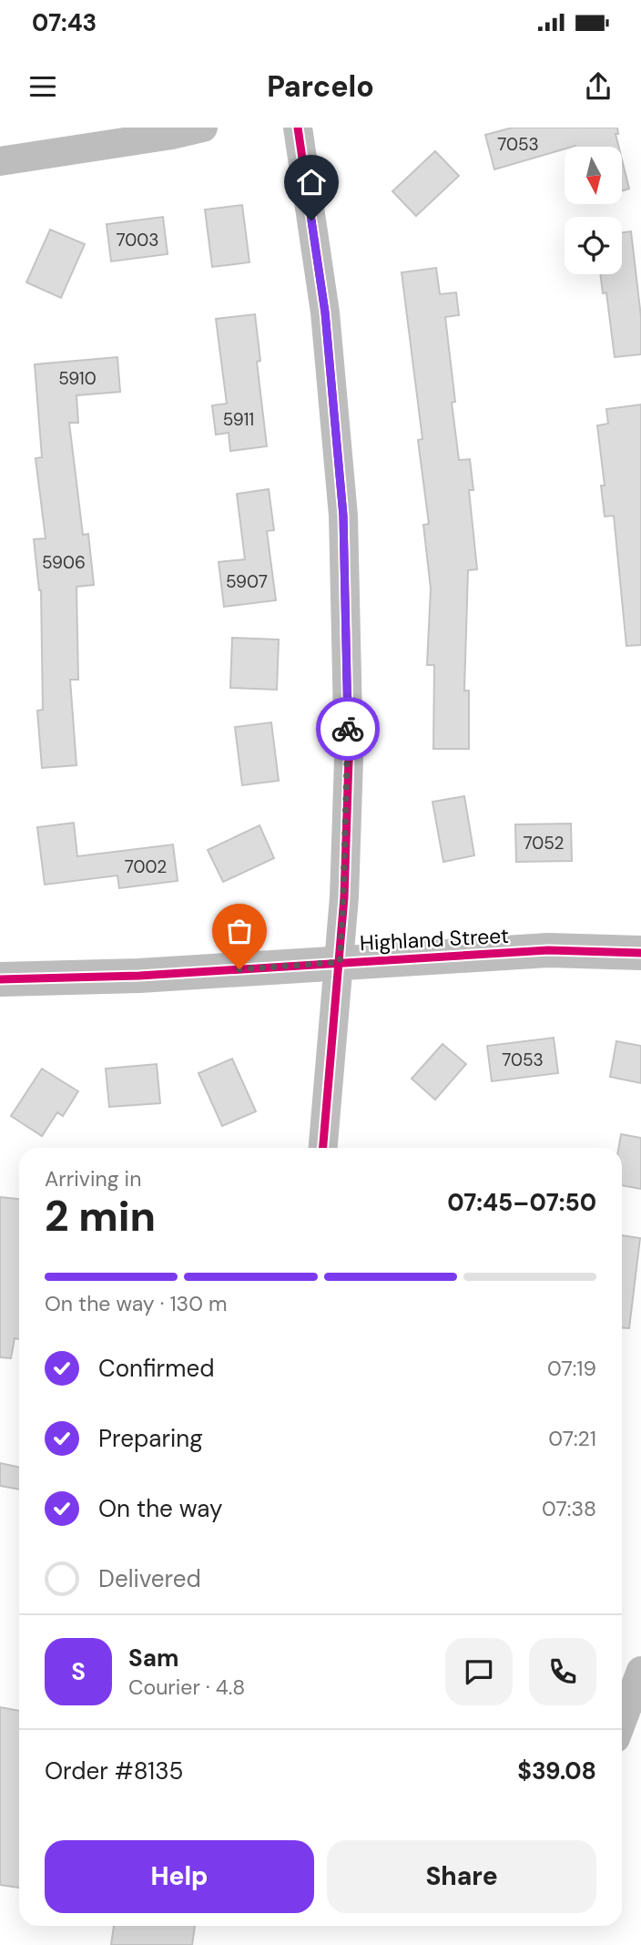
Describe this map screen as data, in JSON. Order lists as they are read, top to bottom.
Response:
{
  "streets": {
    "street": ["Highland Street"]
  },
  "house_numbers": [
    "7053",
    "7003",
    "5910",
    "5911",
    "5906",
    "5907",
    "7052",
    "7002",
    "7053"
  ],
  "north": "bottom",
  "page": {
    "status": "07:43",
    "header": "Parcelo",
    "heading": ["2 min", "Arriving in", "07:45–07:50"],
    "panel": [
      "Sam",
      "Courier · 4.8",
      "Order #8135",
      "$39.08"
    ],
    "bar": "On the way · 130 m",
    "list": [
      ["Confirmed", "07:19"],
      ["Preparing", "07:21"],
      ["On the way", "07:38"],
      "Delivered"
    ],
    "round": "S",
    "buttons": ["Help", "Share"]
  }
}
